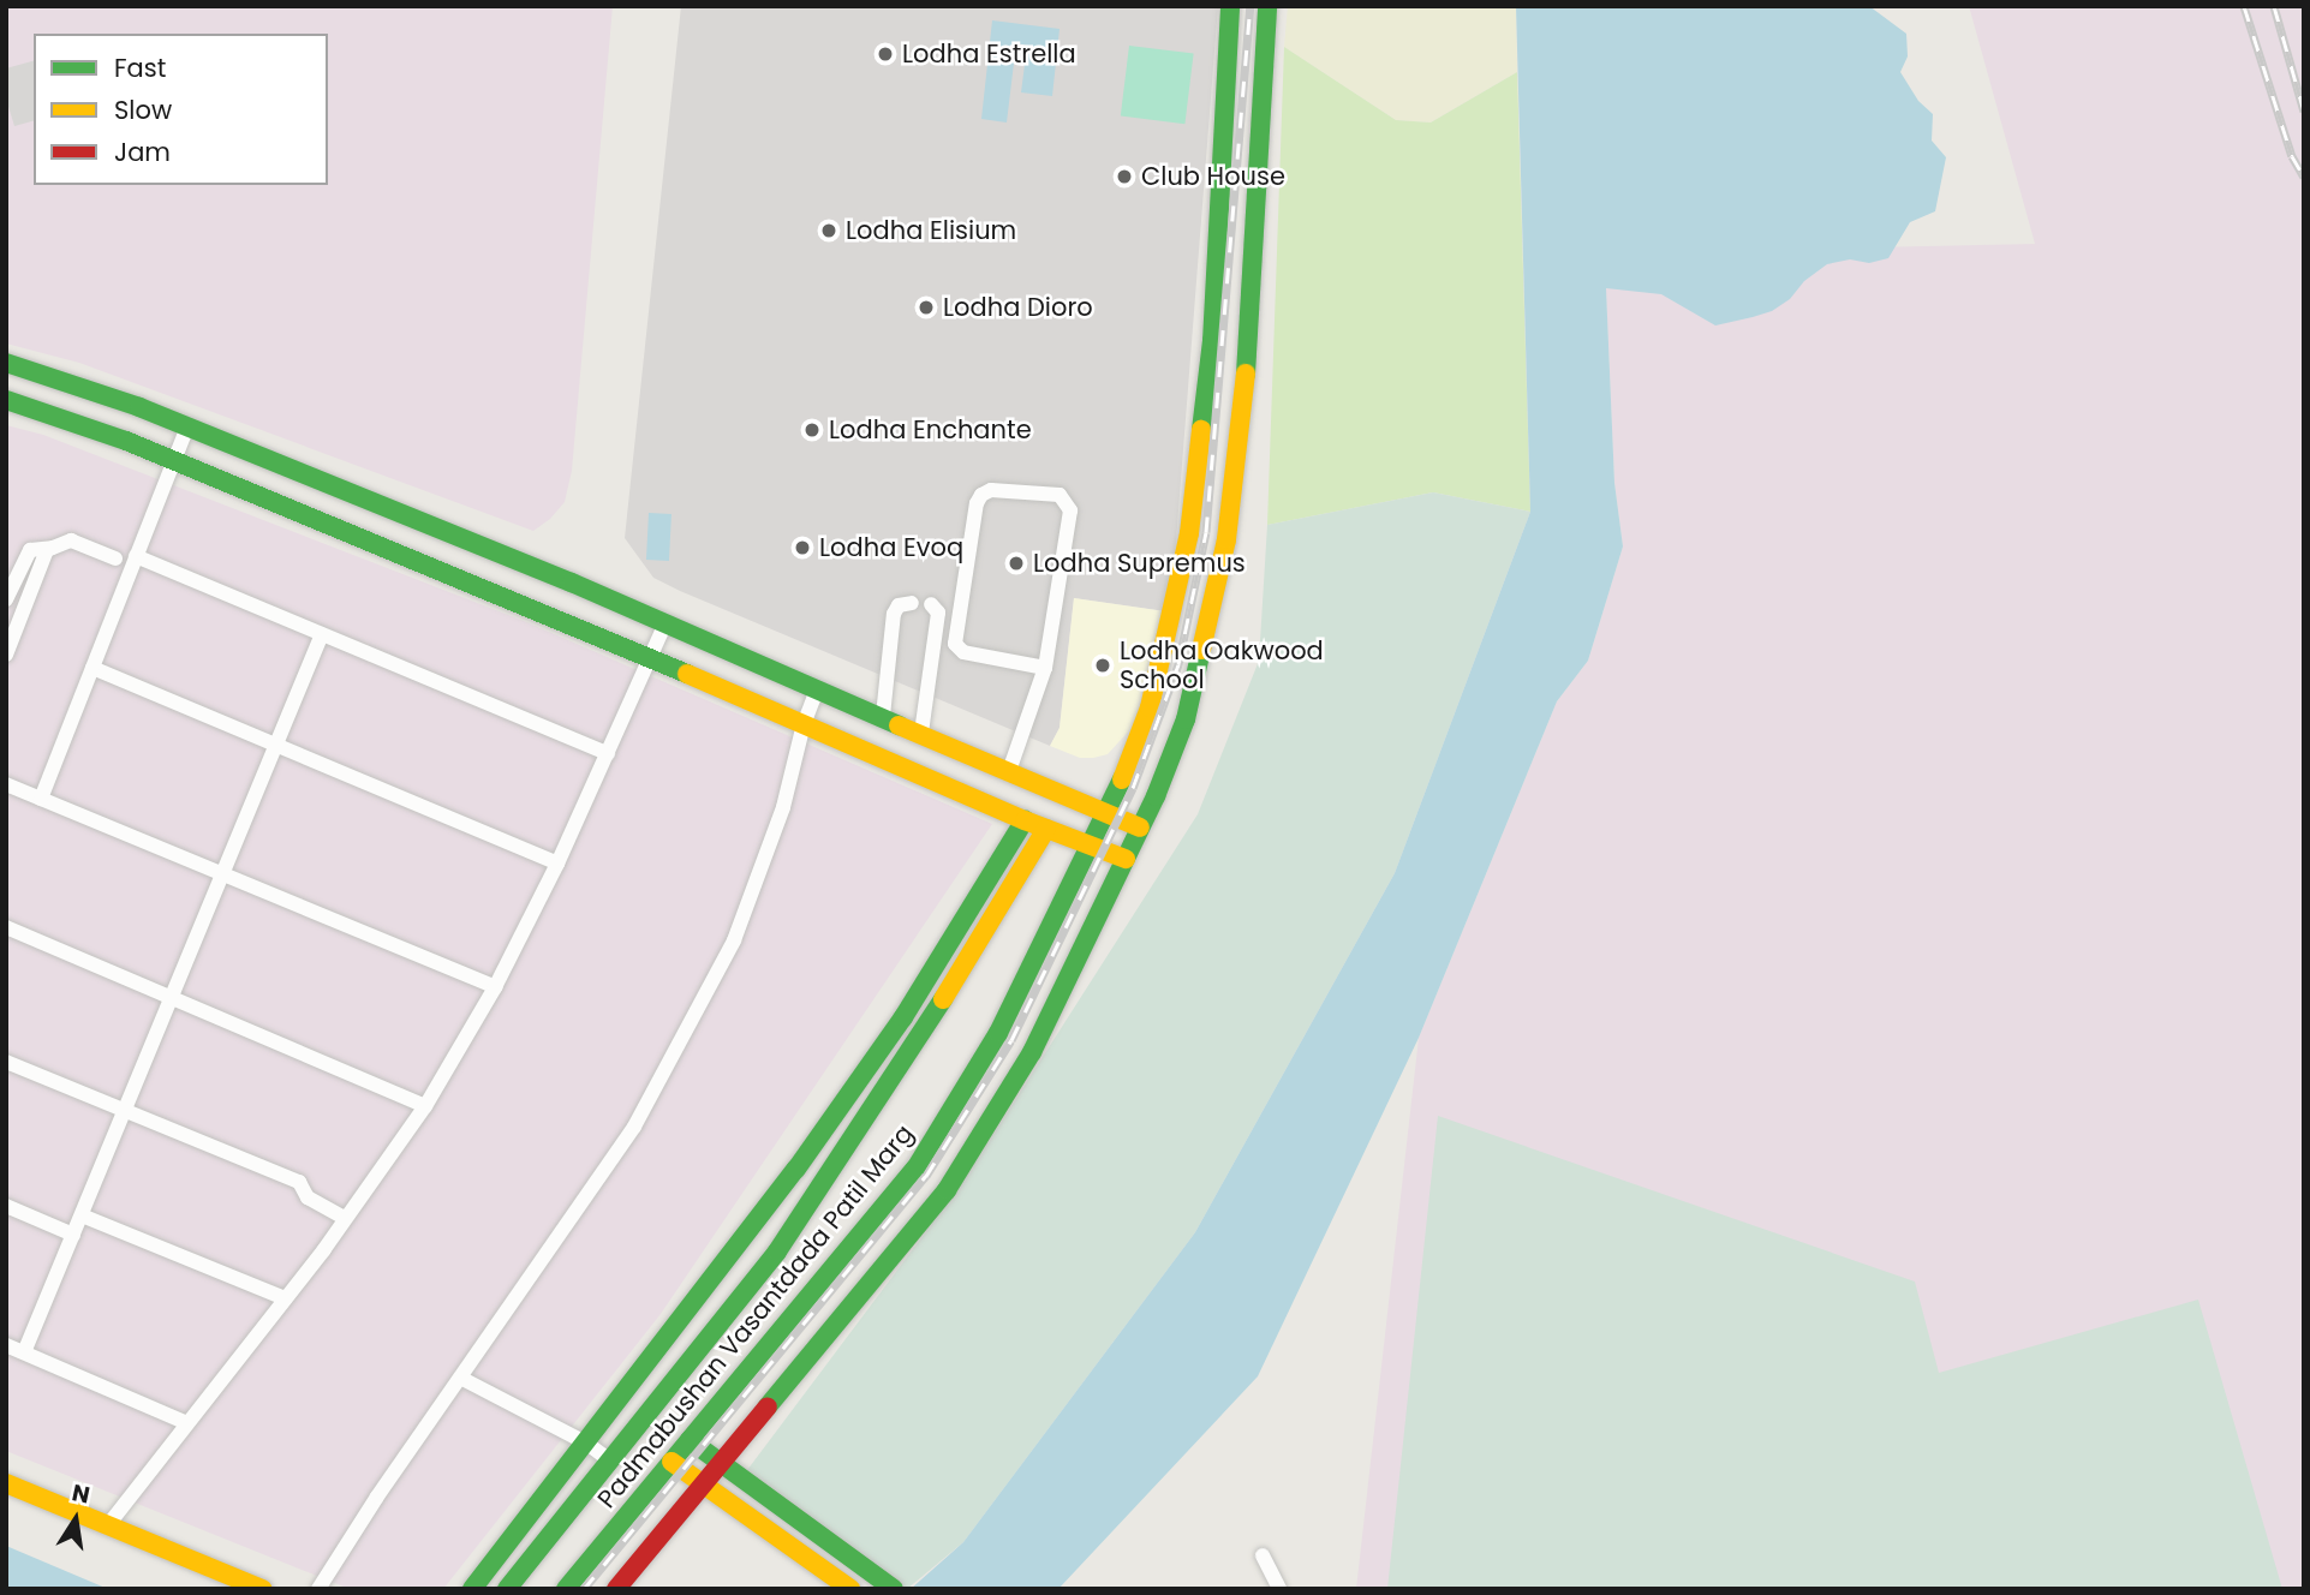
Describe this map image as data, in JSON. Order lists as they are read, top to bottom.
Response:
{
  "streets": {
    "main road": ["Padmabushan Vasantdada Patil Marg"]
  },
  "places": [
    "Lodha Estrella",
    "Club House",
    "Lodha Elisium",
    "Lodha Dioro",
    "Lodha Enchante",
    "Lodha Evoq",
    "Lodha Supremus",
    "Lodha Oakwood School"
  ],
  "legend": ["Fast", "Slow", "Jam"],
  "north": "top"
}
